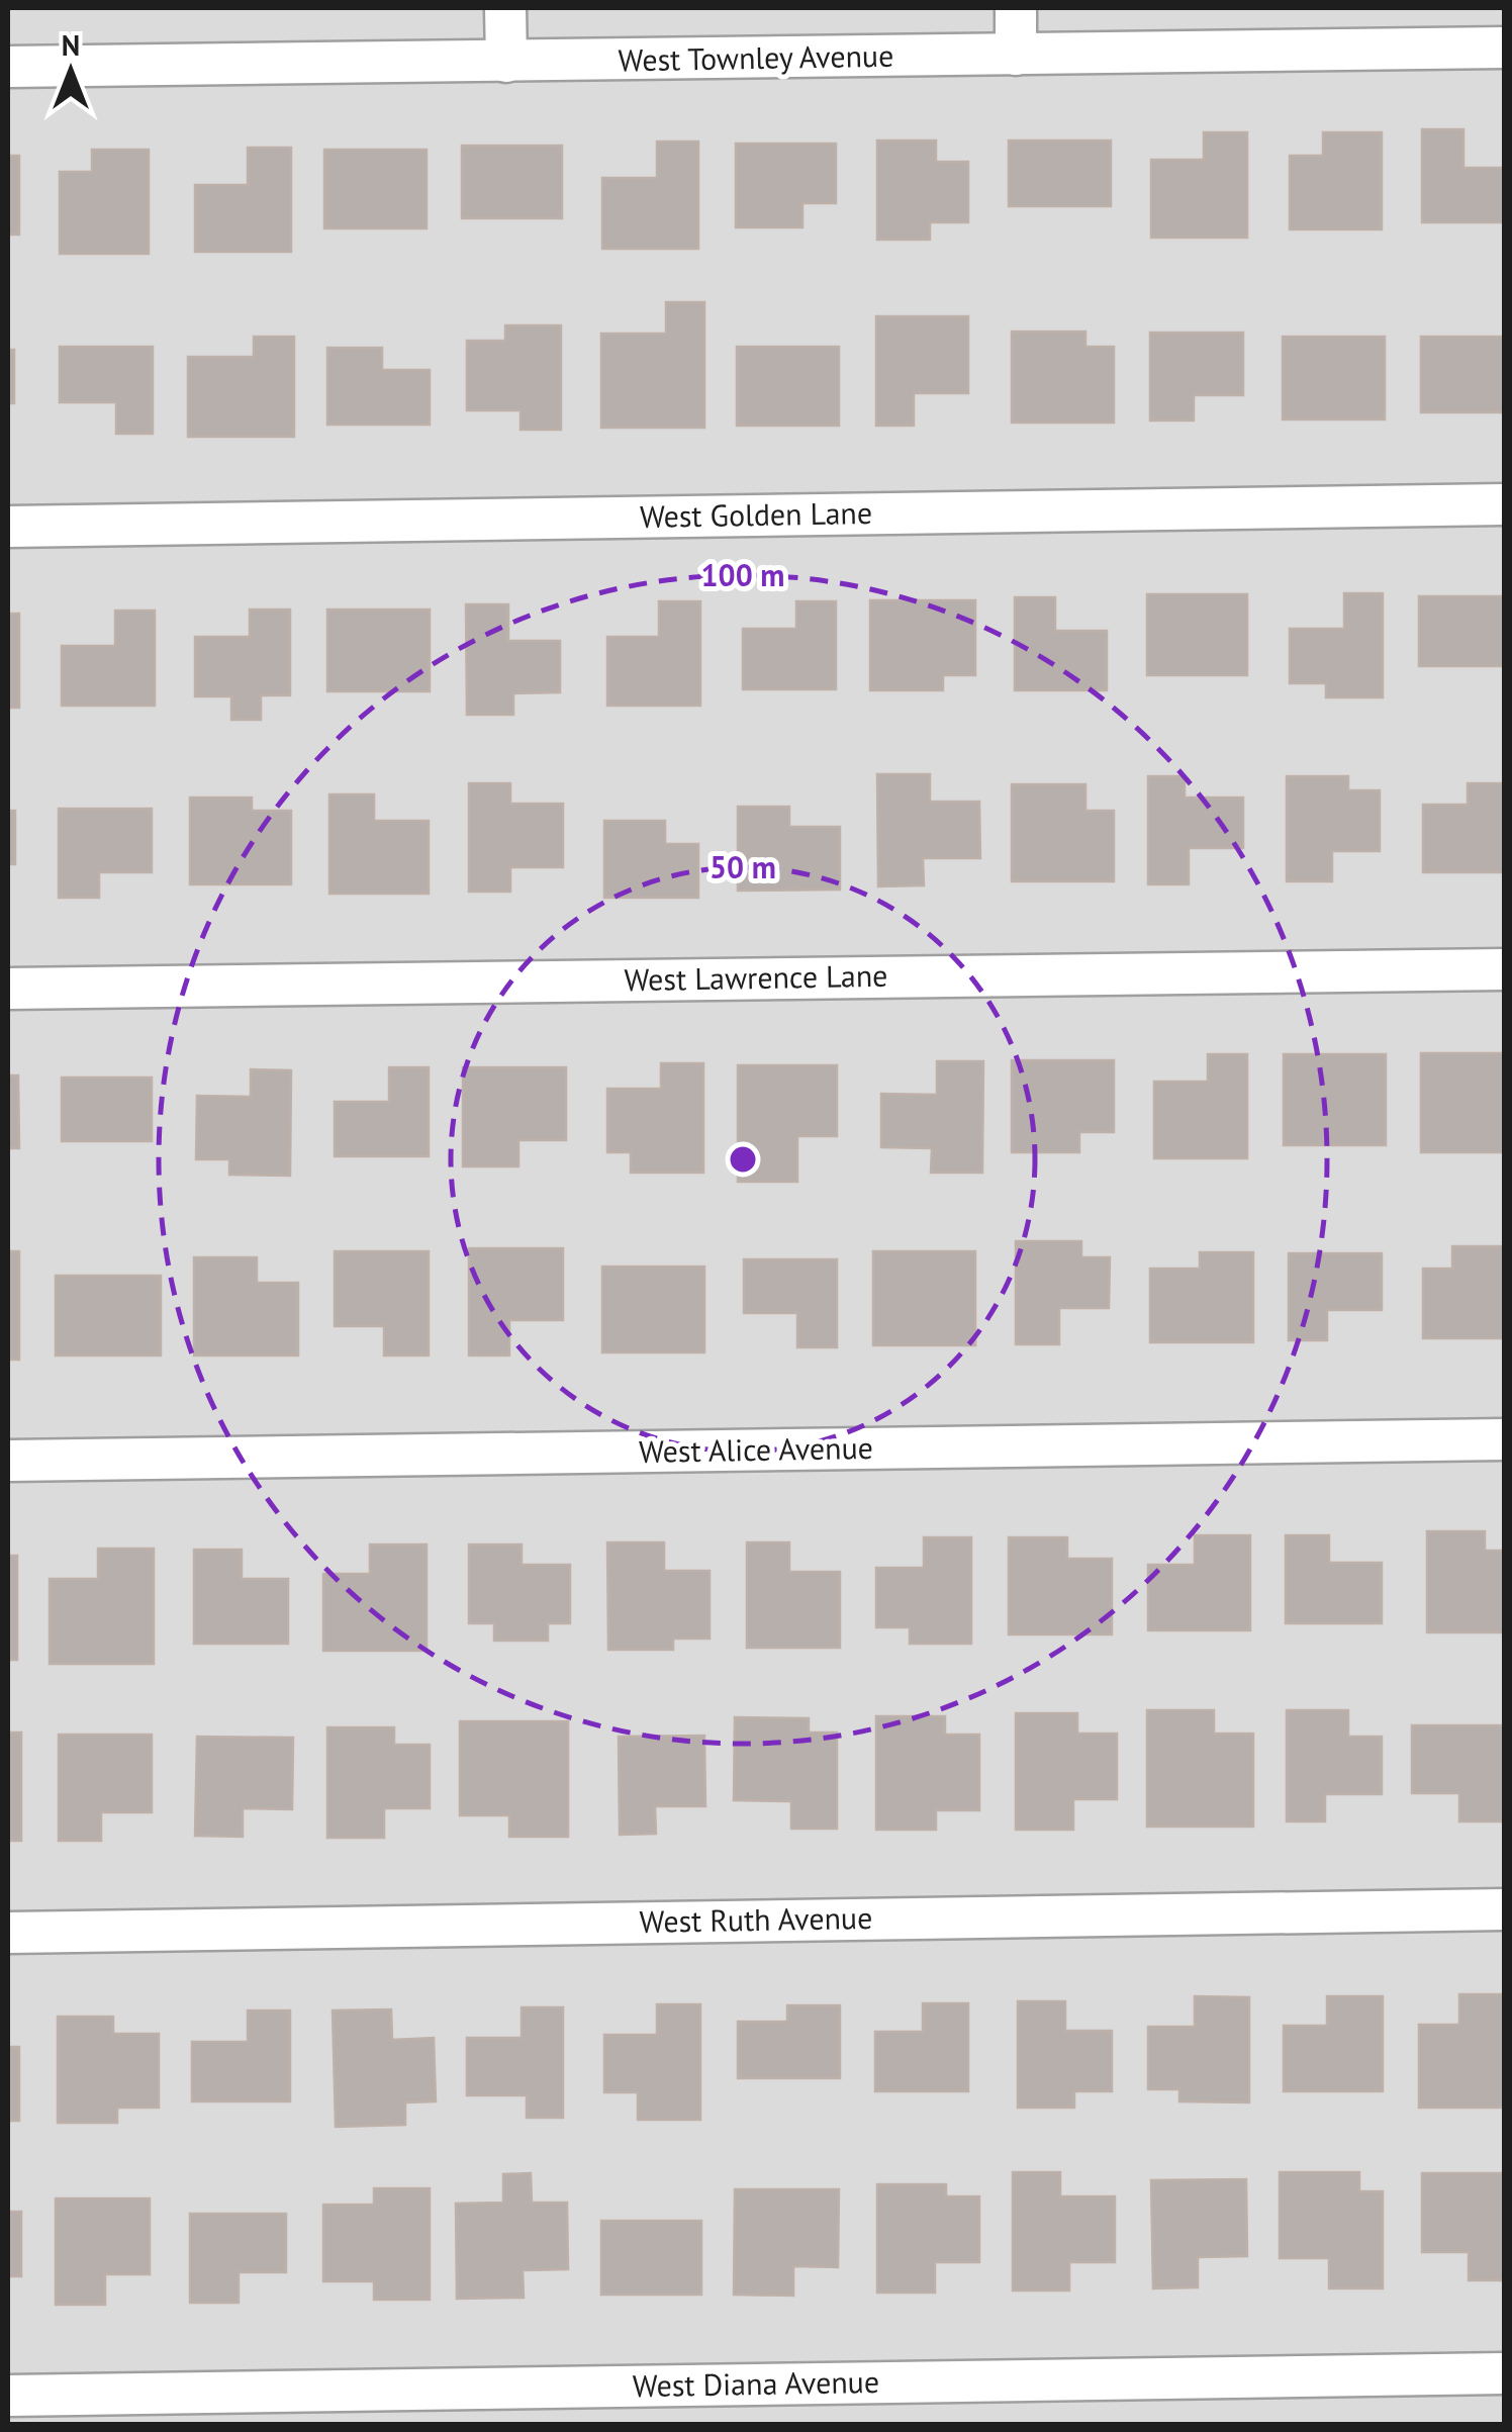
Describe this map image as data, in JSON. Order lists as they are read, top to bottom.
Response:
{
  "streets": {
    "street": [
      "West Townley Avenue",
      "West Golden Lane",
      "West Lawrence Lane",
      "West Alice Avenue",
      "West Ruth Avenue",
      "West Diana Avenue"
    ]
  },
  "north": "top",
  "rings": ["100 m", "50 m"]
}
